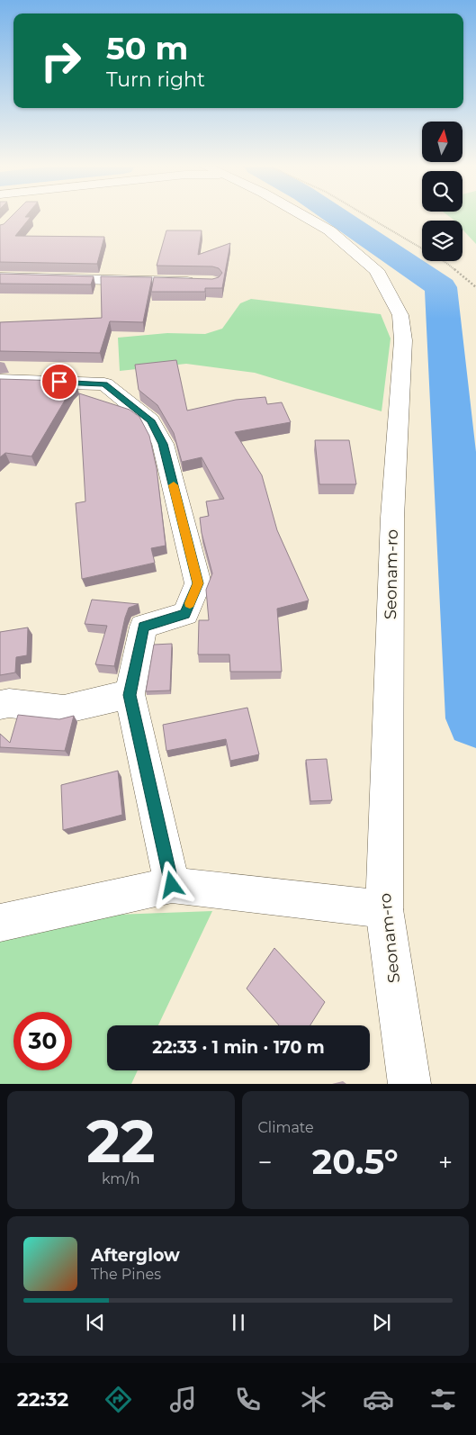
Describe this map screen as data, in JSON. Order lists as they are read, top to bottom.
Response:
{
  "streets": {
    "street": ["Seonam-ro"]
  },
  "north": "top",
  "page": {
    "turn": ["50 m", "Turn right"],
    "limit": "30",
    "trip": "22:33 · 1 min · 170 m",
    "tile": [
      ["22", "km/h"],
      "Climate"
    ],
    "heat": ["−", "20.5°", "+"],
    "song": ["Afterglow", "The Pines"],
    "tabs": "22:32"
  }
}
